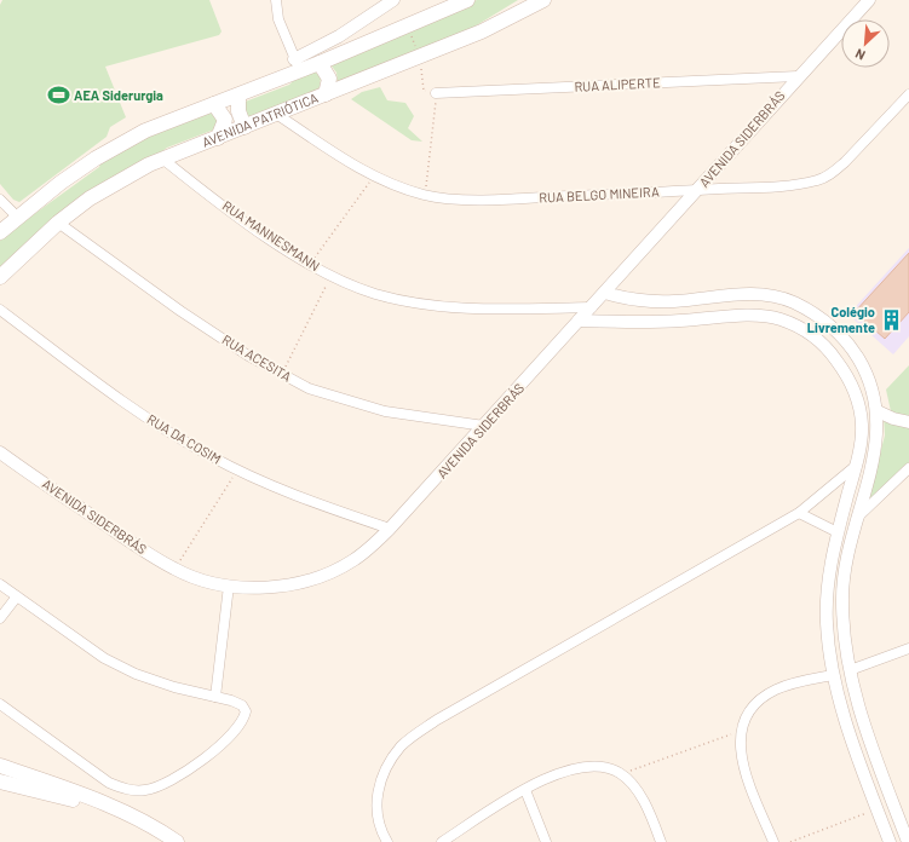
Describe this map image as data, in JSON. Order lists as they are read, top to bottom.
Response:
{
  "streets": {
    "main road": ["AVENIDA PATRIÓTICA"],
    "street": [
      "RUA ALIPERTE",
      "AVENIDA SIDERBRÁS",
      "RUA BELGO MINEIRA",
      "RUA MANNESMANN",
      "RUA ACESITA",
      "RUA DA COSIM"
    ]
  },
  "crossings": [
    ["RUA ALIPERTE", "AVENIDA SIDERBRÁS"],
    ["AVENIDA PATRIÓTICA", "RUA BELGO MINEIRA"],
    ["AVENIDA PATRIÓTICA", "RUA MANNESMANN"],
    ["AVENIDA PATRIÓTICA", "RUA ACESITA"],
    ["AVENIDA SIDERBRÁS", "RUA BELGO MINEIRA"],
    ["AVENIDA SIDERBRÁS", "RUA MANNESMANN"],
    ["AVENIDA SIDERBRÁS", "RUA ACESITA"],
    ["AVENIDA SIDERBRÁS", "RUA DA COSIM"]
  ],
  "places": {
    "sports": ["AEA Siderurgia"],
    "building": ["Colégio Livremente"]
  },
  "north": "bottom left"
}
